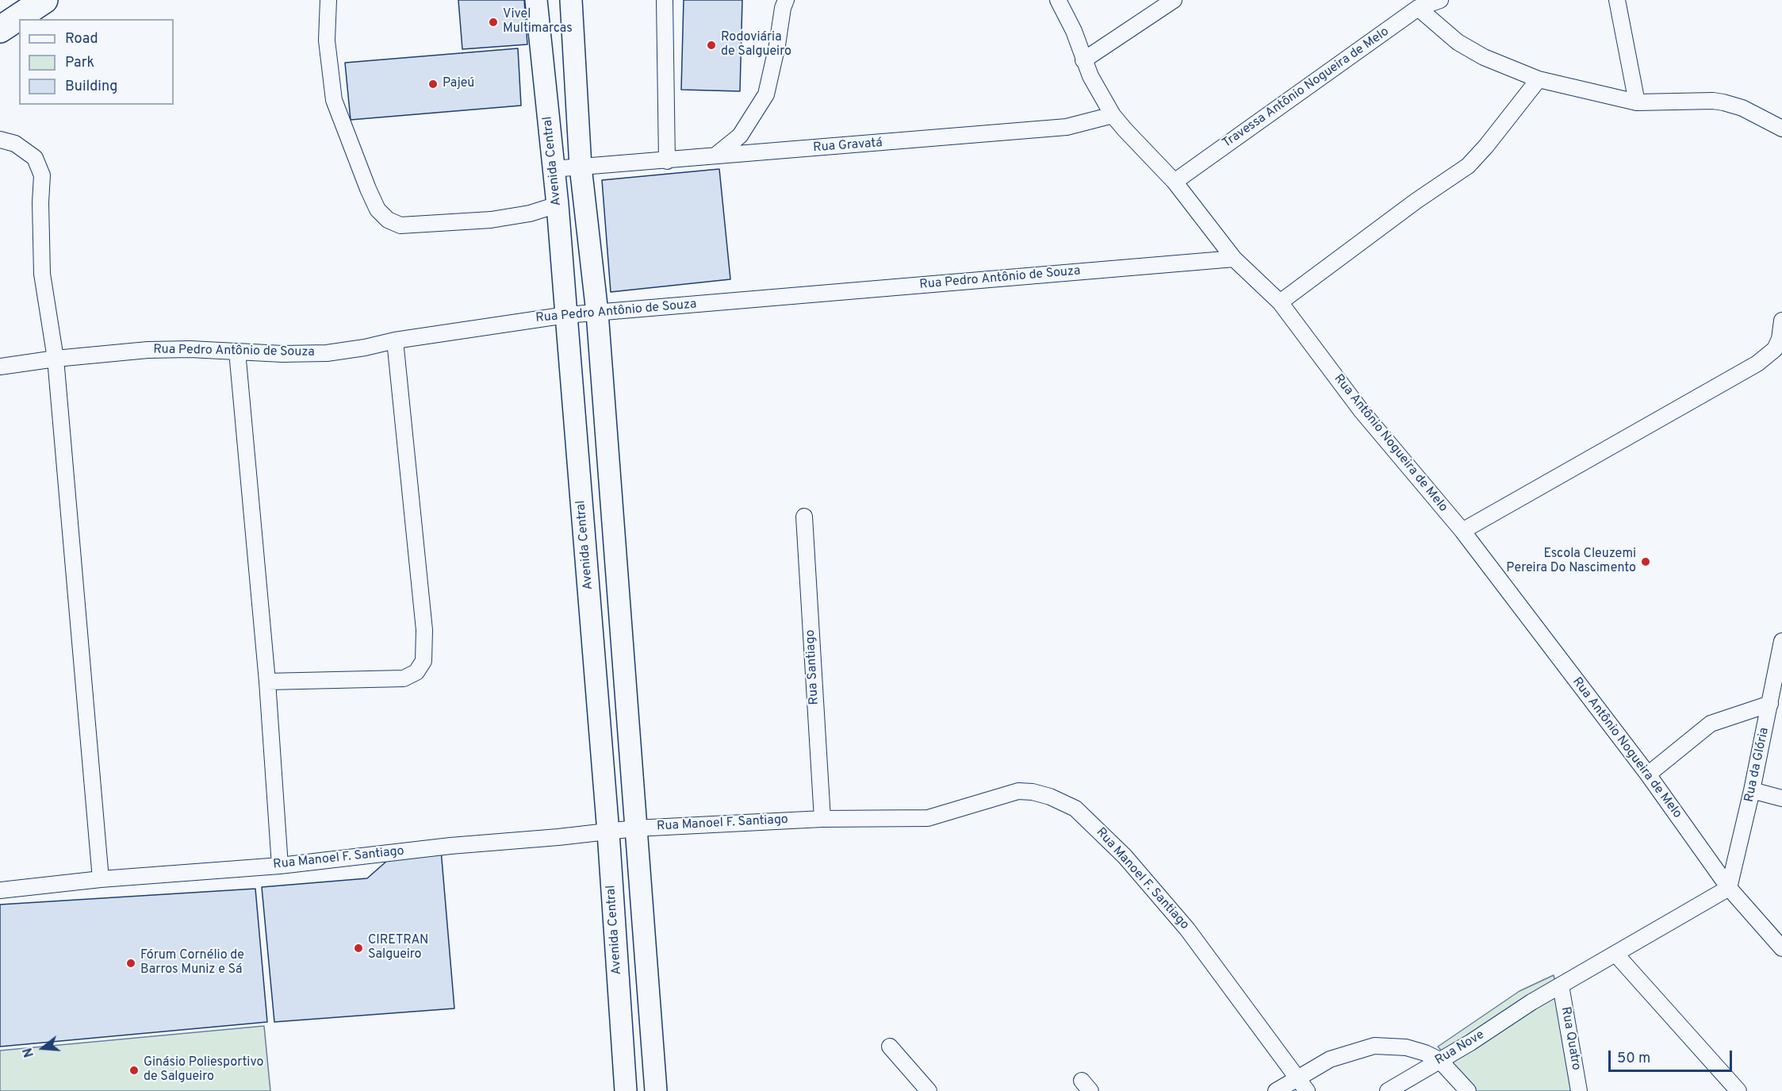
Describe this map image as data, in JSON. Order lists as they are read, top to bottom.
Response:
{
  "streets": {
    "street": [
      "Travessa Antônio Nogueira de Melo",
      "Rua Gravatá",
      "Avenida Central",
      "Rua Pedro Antônio de Souza",
      "Rua Antônio Nogueira de Melo",
      "Rua Santiago",
      "Rua da Glória",
      "Rua Manoel F. Santiago",
      "Rua Quatro",
      "Rua Nove"
    ]
  },
  "crossings": [
    ["Travessa Antônio Nogueira de Melo", "Rua Antônio Nogueira de Melo"],
    ["Rua Gravatá", "Avenida Central"],
    ["Rua Gravatá", "Rua Antônio Nogueira de Melo"],
    ["Avenida Central", "Rua Pedro Antônio de Souza"],
    ["Avenida Central", "Rua Manoel F. Santiago"],
    ["Rua Pedro Antônio de Souza", "Rua Antônio Nogueira de Melo"],
    ["Rua Antônio Nogueira de Melo", "Rua da Glória"],
    ["Rua Antônio Nogueira de Melo", "Rua Nove"],
    ["Rua Santiago", "Rua Manoel F. Santiago"],
    ["Rua da Glória", "Rua Nove"],
    ["Rua Quatro", "Rua Nove"]
  ],
  "places": [
    "Vivel Multimarcas",
    "Rodoviária de Salgueiro",
    "Pajeú",
    "Escola Cleuzemi Pereira Do Nascimento",
    "CIRETRAN Salgueiro",
    "Fórum Cornélio de Barros Muniz e Sá",
    "Ginásio Poliesportivo de Salgueiro"
  ],
  "legend": ["Road", "Park", "Building"],
  "scale_bar": "50 m",
  "north": "left"
}
